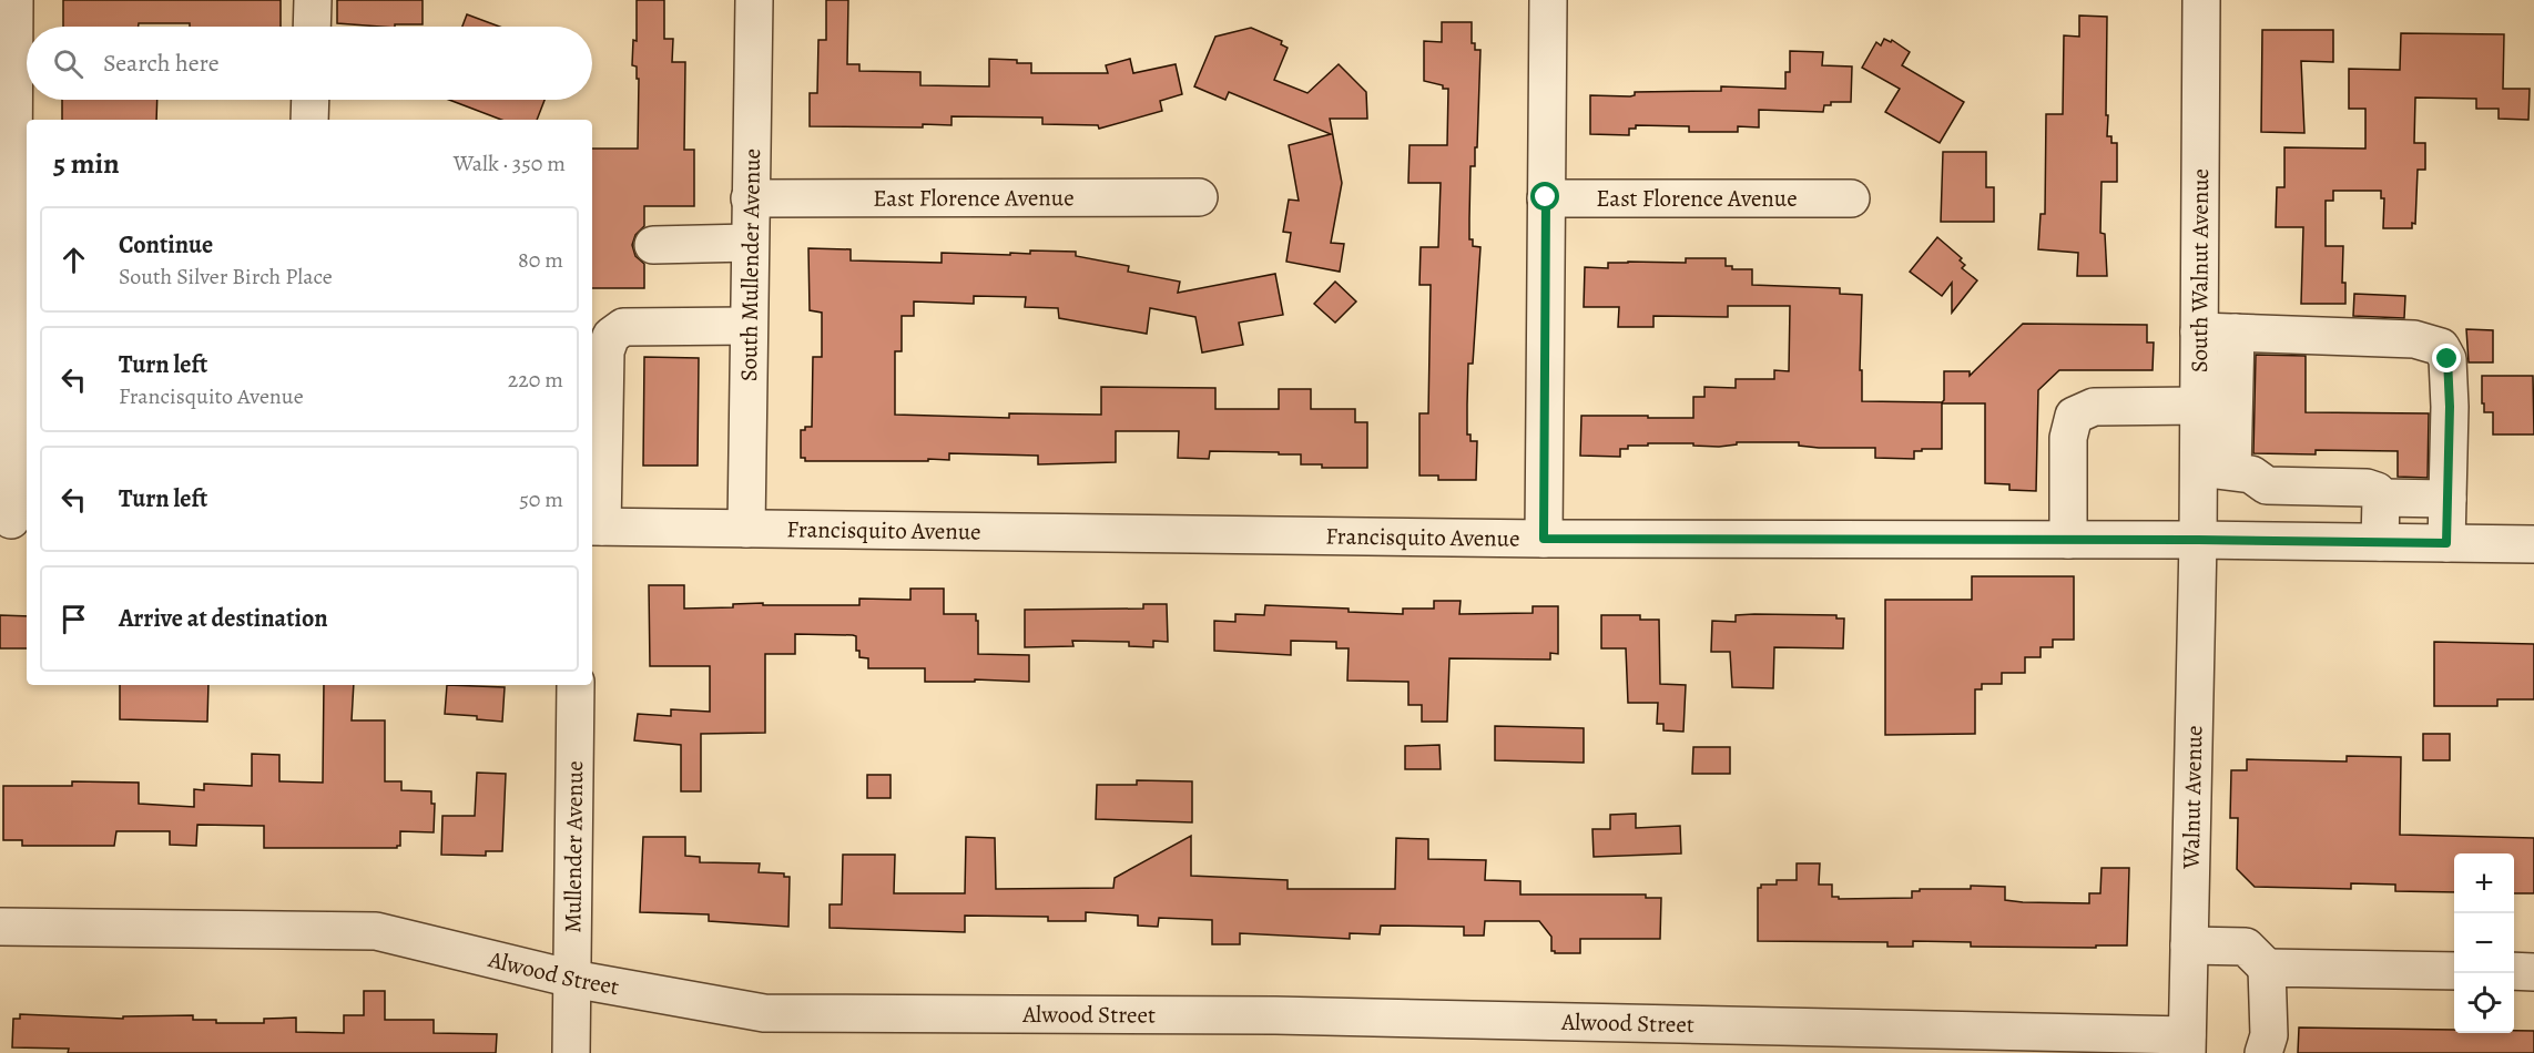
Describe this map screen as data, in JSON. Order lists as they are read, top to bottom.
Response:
{
  "streets": {
    "street": [
      "East Florence Avenue",
      "South Mullender Avenue",
      "South Walnut Avenue",
      "Francisquito Avenue",
      "Walnut Avenue",
      "Mullender Avenue",
      "Alwood Street"
    ]
  },
  "crossings": [
    ["East Florence Avenue", "South Mullender Avenue"],
    ["South Mullender Avenue", "Francisquito Avenue"],
    ["South Walnut Avenue", "Francisquito Avenue"],
    ["South Walnut Avenue", "Walnut Avenue"],
    ["Francisquito Avenue", "Walnut Avenue"],
    ["Walnut Avenue", "Alwood Street"],
    ["Mullender Avenue", "Alwood Street"]
  ],
  "page": {
    "search": "Search here",
    "heading": ["5 min", "Walk · 350 m"],
    "list": [
      ["Continue", "South Silver Birch Place", "80 m"],
      ["Turn left", "Francisquito Avenue", "220 m"],
      ["Turn left", "50 m"],
      "Arrive at destination"
    ],
    "map_buttons": ["+", "−"]
  }
}
